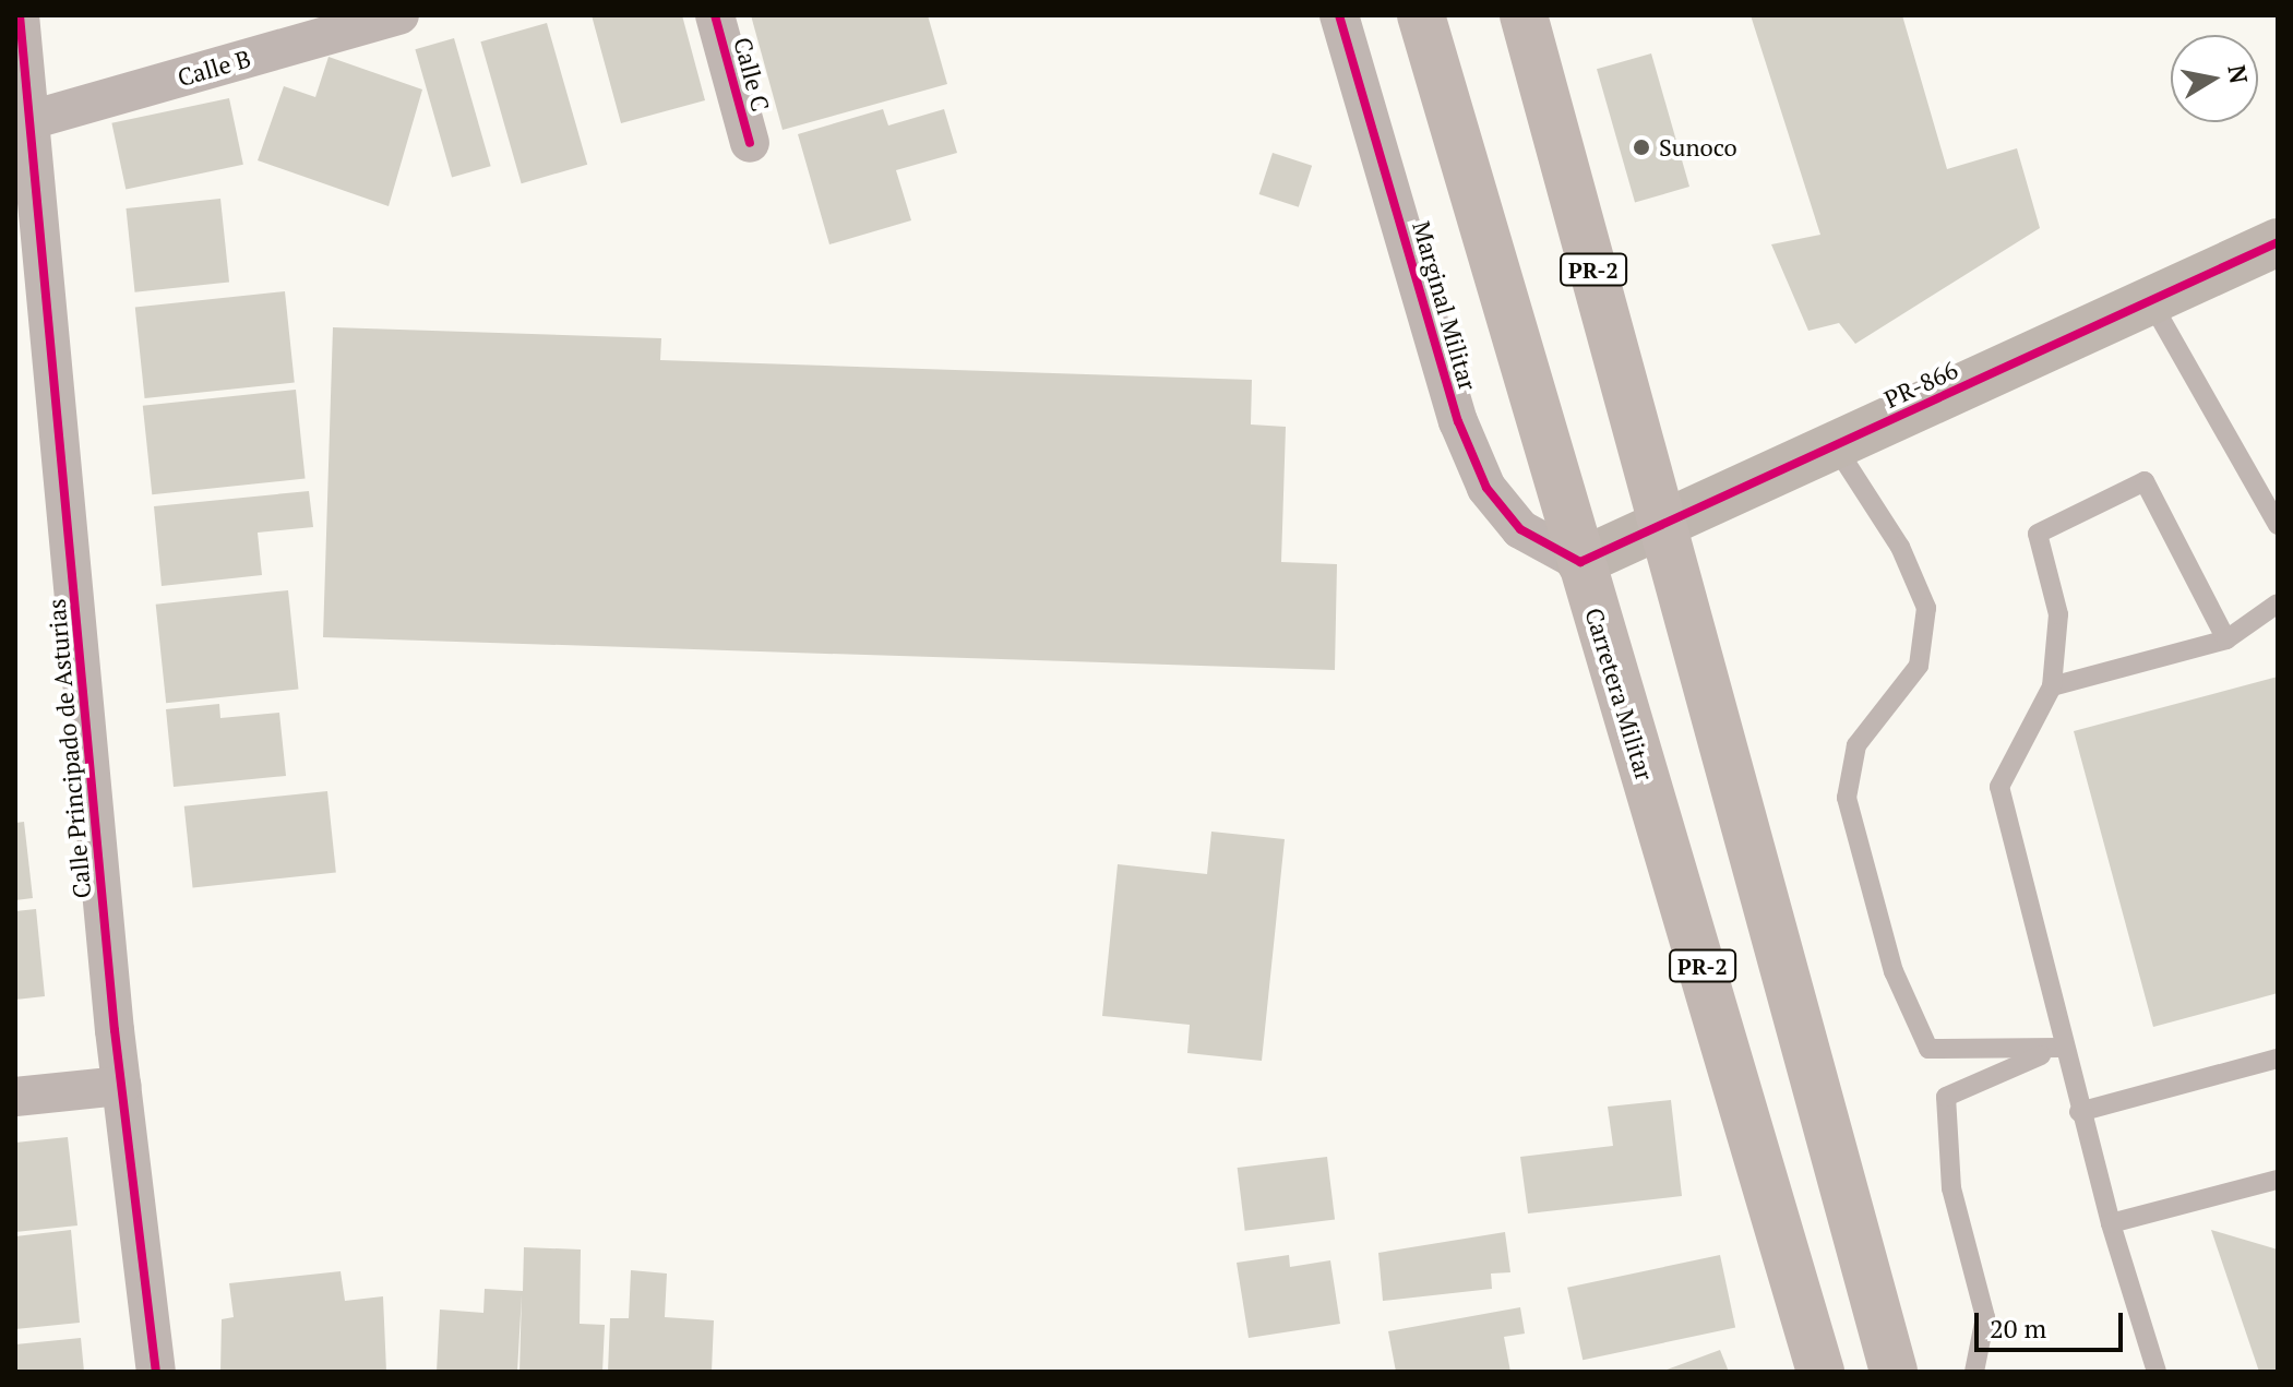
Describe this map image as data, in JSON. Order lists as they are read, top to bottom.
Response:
{
  "streets": {
    "main road": ["PR-2", "Carretera Militar"],
    "street": [
      "Calle B",
      "Calle C",
      "Marginal Militar",
      "PR-866",
      "Calle Principado de Asturias"
    ]
  },
  "crossings": [
    ["Calle B", "Calle Principado de Asturias"],
    ["PR-2", "PR-866"],
    ["Marginal Militar", "PR-866"],
    ["Marginal Militar", "Carretera Militar"],
    ["PR-866", "Carretera Militar"]
  ],
  "places": ["Sunoco"],
  "scale_bar": "20 m",
  "north": "right"
}
